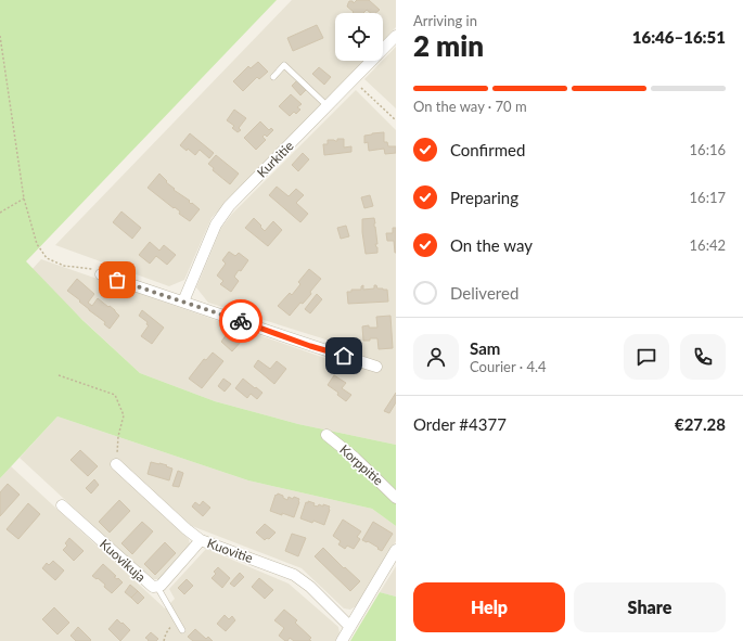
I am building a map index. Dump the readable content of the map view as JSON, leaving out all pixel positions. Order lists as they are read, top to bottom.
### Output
{
  "streets": {
    "street": [
      "Kurkitie",
      "Korppitie",
      "Kuovitie",
      "Kuovikuja"
    ]
  },
  "crossings": [
    ["Kuovitie", "Kuovikuja"]
  ],
  "page": {
    "heading": ["2 min", "Arriving in", "16:46–16:51"],
    "panel": [
      "Sam",
      "Courier · 4.4",
      "Order #4377",
      "€27.28"
    ],
    "bar": "On the way · 70 m",
    "list": [
      ["Confirmed", "16:16"],
      ["Preparing", "16:17"],
      ["On the way", "16:42"],
      "Delivered"
    ],
    "buttons": ["Help", "Share"]
  }
}
